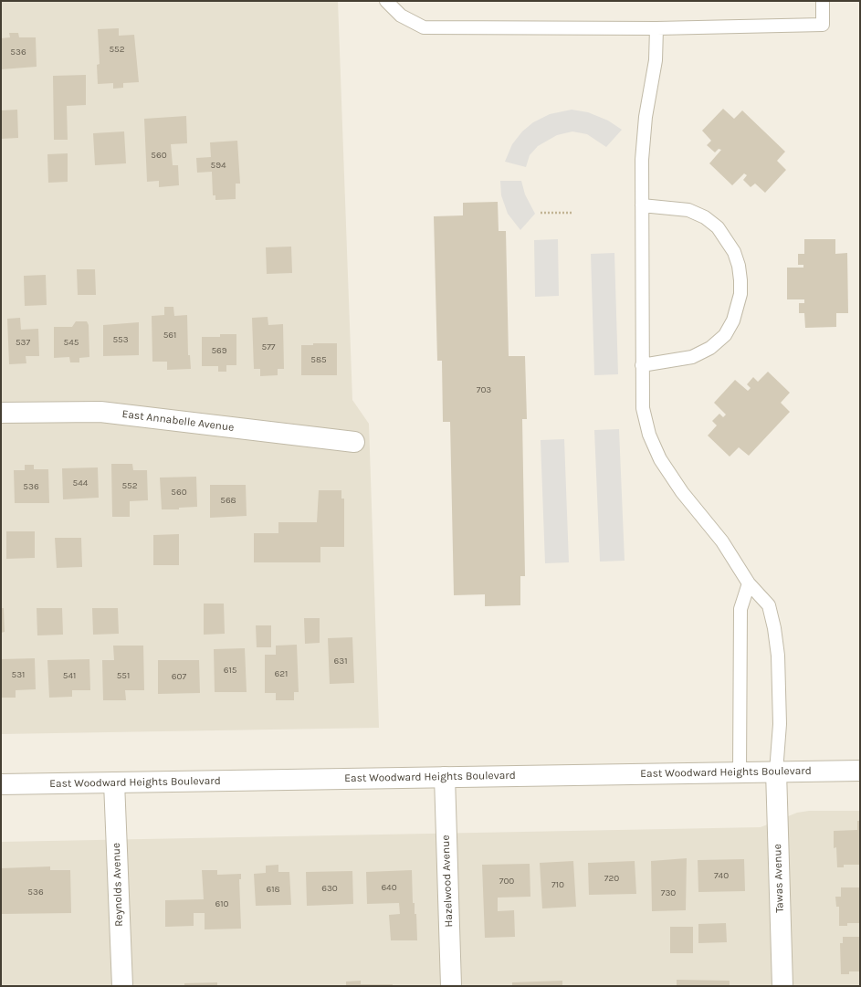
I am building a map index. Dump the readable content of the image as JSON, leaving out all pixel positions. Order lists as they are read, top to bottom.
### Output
{
  "streets": {
    "street": [
      "East Annabelle Avenue",
      "East Woodward Heights Boulevard",
      "Tawas Avenue",
      "Hazelwood Avenue",
      "Reynolds Avenue"
    ]
  },
  "crossings": [
    ["East Woodward Heights Boulevard", "Tawas Avenue"],
    ["East Woodward Heights Boulevard", "Hazelwood Avenue"],
    ["East Woodward Heights Boulevard", "Reynolds Avenue"]
  ],
  "house_numbers": [
    "552",
    "536",
    "560",
    "594",
    "561",
    "553",
    "537",
    "545",
    "577",
    "569",
    "585",
    "703",
    "544",
    "552",
    "536",
    "560",
    "568",
    "631",
    "615",
    "621",
    "531",
    "541",
    "551",
    "607",
    "740",
    "720",
    "700",
    "710",
    "640",
    "630",
    "618",
    "536",
    "730",
    "610"
  ]
}
